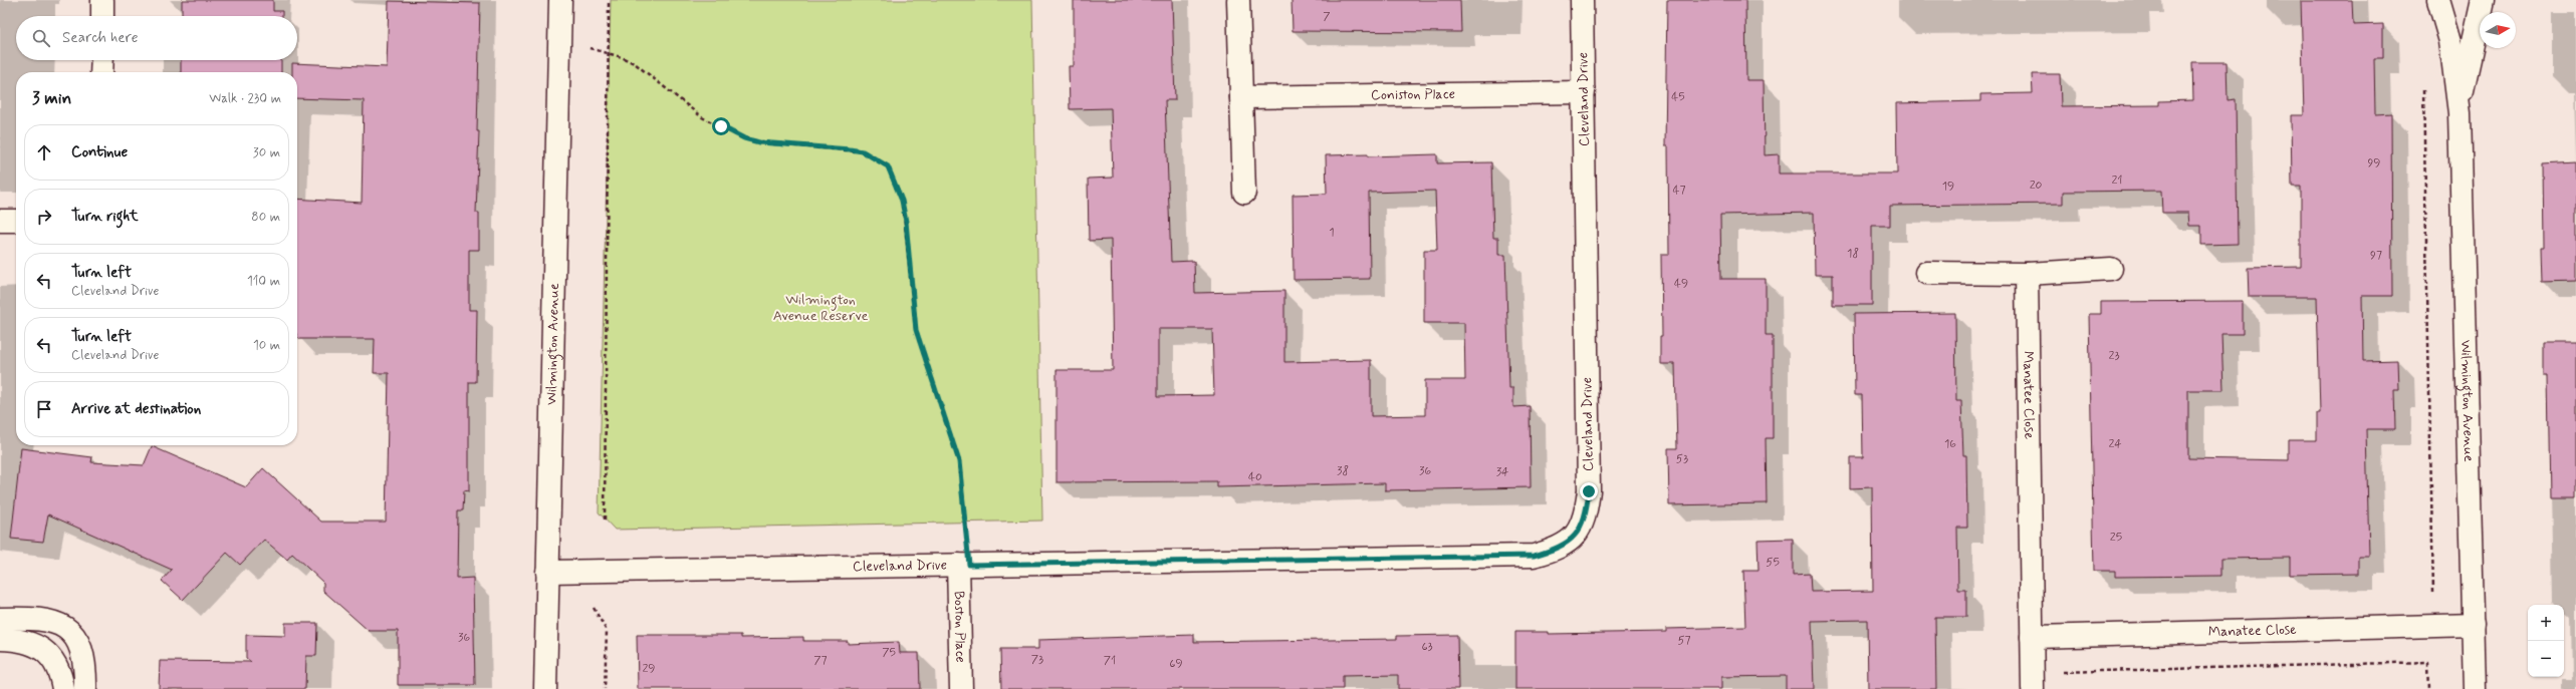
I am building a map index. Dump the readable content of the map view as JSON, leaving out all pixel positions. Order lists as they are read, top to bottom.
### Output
{
  "streets": {
    "street": [
      "Coniston Place",
      "Cleveland Drive",
      "Wilmington Avenue",
      "Manatee Close",
      "Boston Place"
    ]
  },
  "crossings": [
    ["Coniston Place", "Cleveland Drive"],
    ["Cleveland Drive", "Wilmington Avenue"],
    ["Cleveland Drive", "Boston Place"],
    ["Wilmington Avenue", "Manatee Close"]
  ],
  "parks": ["Wilmington Avenue Reserve"],
  "house_numbers": [
    "7",
    "45",
    "99",
    "21",
    "20",
    "19",
    "47",
    "1",
    "18",
    "97",
    "49",
    "23",
    "16",
    "24",
    "53",
    "38",
    "36",
    "34",
    "40",
    "25",
    "55",
    "36",
    "57",
    "63",
    "75",
    "73",
    "77",
    "71",
    "69",
    "29"
  ],
  "north": "right",
  "page": {
    "search": "Search here",
    "heading": ["3 min", "Walk · 230 m"],
    "list": [
      ["Continue", "30 m"],
      ["Turn right", "80 m"],
      ["Turn left", "Cleveland Drive", "110 m"],
      ["Turn left", "Cleveland Drive", "10 m"],
      "Arrive at destination"
    ],
    "map_buttons": ["+", "−"]
  }
}
